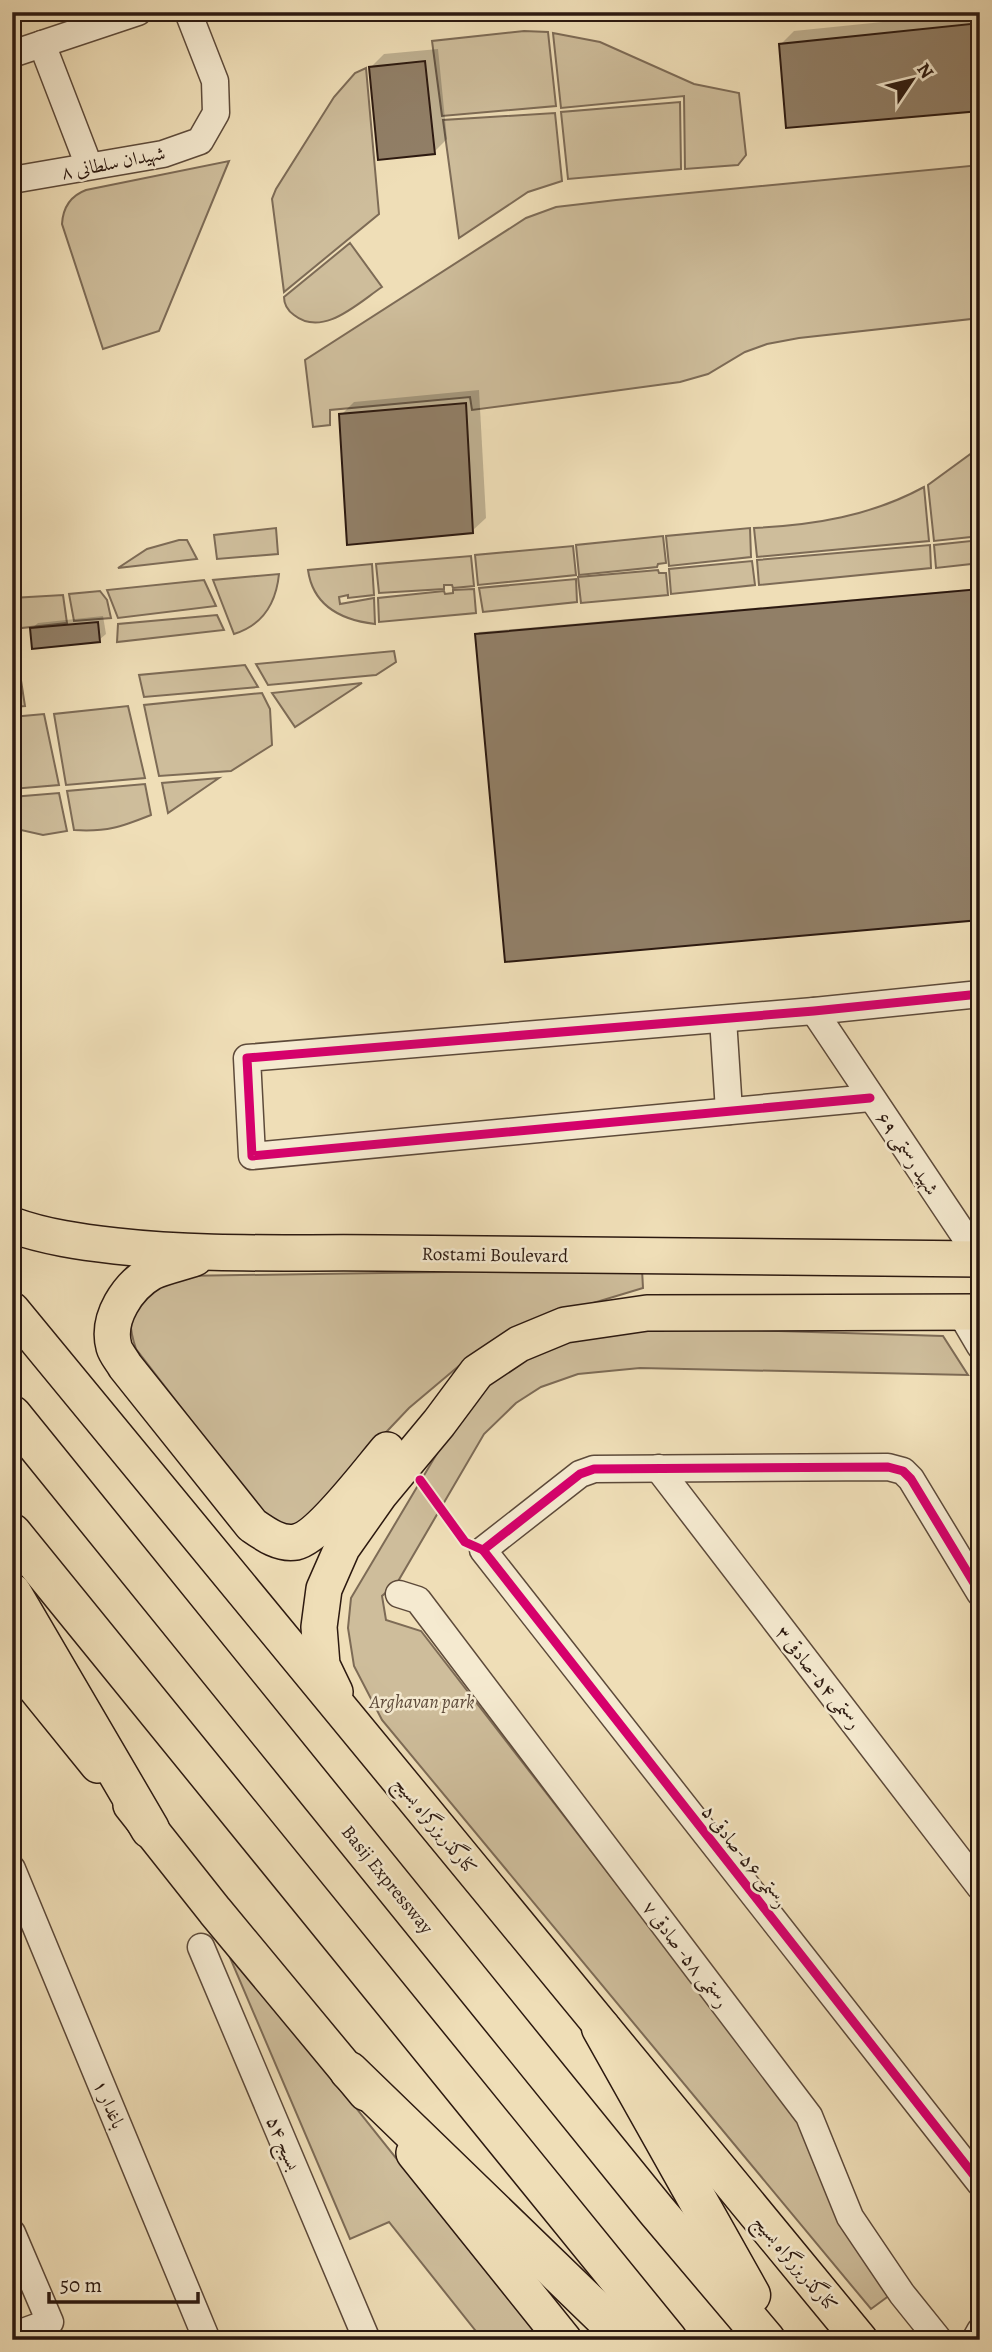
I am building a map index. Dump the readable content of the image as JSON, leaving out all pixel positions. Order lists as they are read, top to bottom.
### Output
{
  "streets": {
    "highway": ["Basij Expressway"],
    "main road": ["Rostami Boulevard", "کنارگذربزرگراه بسیج"],
    "street": [
      "شهیدان سلطانی ۸",
      "شهید رستمی ۶۹",
      "رستمی ۵۴-صادقی ۳",
      "رستمی ۵۶-صادقی ۵",
      "رستمی ۵۸- صادقی ۷",
      "باغدار ۱",
      "بسیج ۵۴"
    ]
  },
  "crossings": [
    ["شهید رستمی ۶۹", "Rostami Boulevard"],
    ["رستمی ۵۴-صادقی ۳", "رستمی ۵۶-صادقی ۵"]
  ],
  "parks": ["Arghavan park"],
  "scale_bar": "50 m",
  "north": "top right"
}
